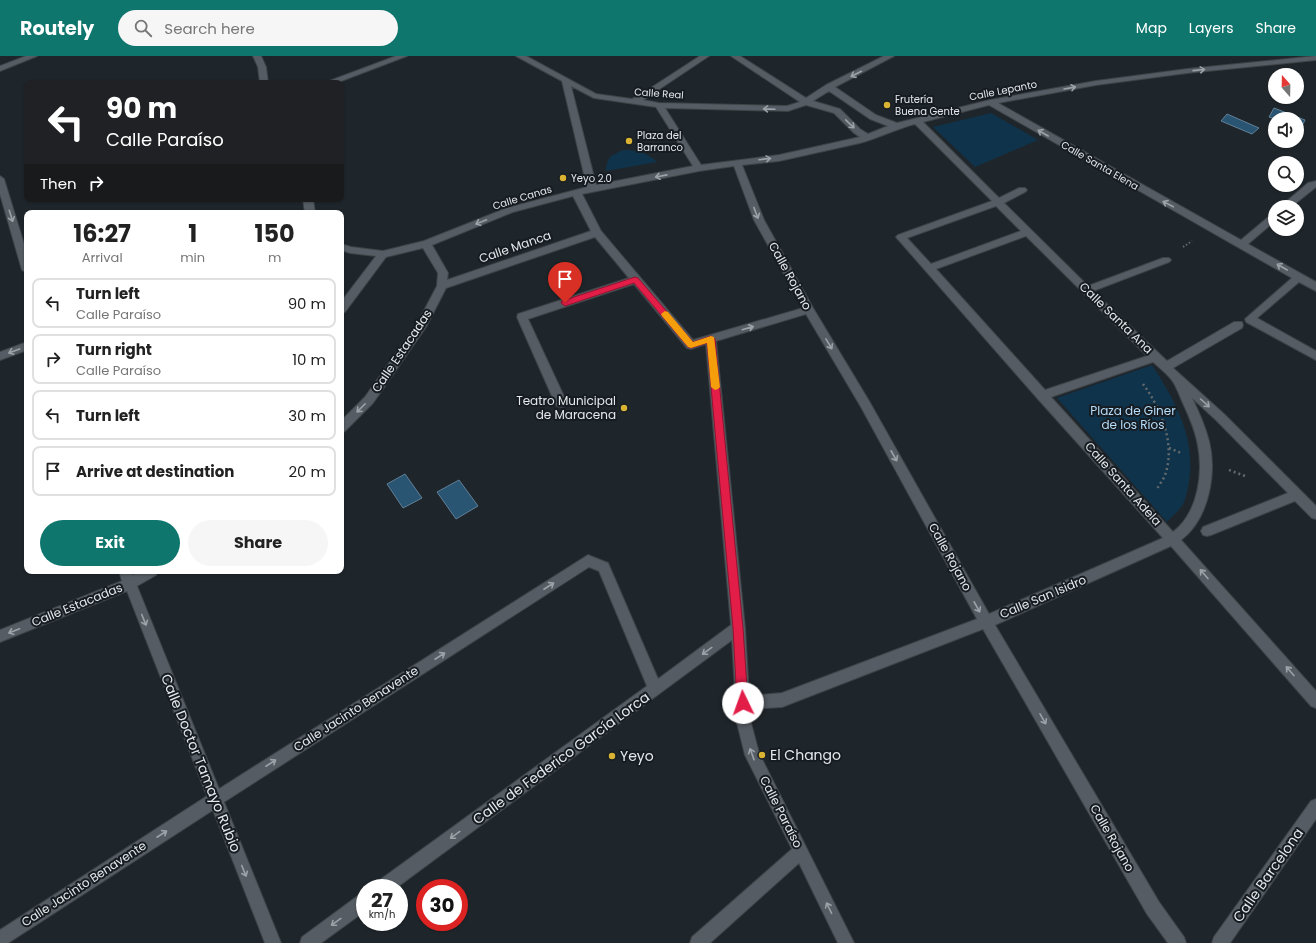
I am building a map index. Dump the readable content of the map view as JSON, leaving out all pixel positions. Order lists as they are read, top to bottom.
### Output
{
  "streets": {
    "street": [
      "Calle Lepanto",
      "Calle Real",
      "Calle Santa Elena",
      "Calle Canas",
      "Calle Manca",
      "Calle Rojano",
      "Calle Santa Ana",
      "Calle Estacadas",
      "Calle Santa Adela",
      "Calle San Isidro",
      "Calle Jacinto Benavente",
      "Calle de Federico García Lorca",
      "Calle Doctor Tamayo Rubio",
      "Calle Paraíso",
      "Calle Barcelona"
    ]
  },
  "crossings": [
    ["Calle Lepanto", "Calle Santa Elena"],
    ["Calle Lepanto", "Calle Canas"],
    ["Calle Lepanto", "Calle Rojano"],
    ["Calle Lepanto", "Calle Santa Ana"],
    ["Calle Manca", "Calle Estacadas"],
    ["Calle Rojano", "Calle San Isidro"],
    ["Calle Santa Ana", "Calle Santa Adela"],
    ["Calle Santa Ana", "Calle San Isidro"],
    ["Calle Estacadas", "Calle Doctor Tamayo Rubio"],
    ["Calle Santa Adela", "Calle San Isidro"],
    ["Calle San Isidro", "Calle Paraíso"],
    ["Calle Jacinto Benavente", "Calle de Federico García Lorca"],
    ["Calle Jacinto Benavente", "Calle Doctor Tamayo Rubio"],
    ["Calle de Federico García Lorca", "Calle Paraíso"]
  ],
  "one_way": [
    "Calle Lepanto",
    "Calle Real",
    "Calle Santa Elena",
    "Calle Canas",
    "Calle Rojano",
    "Calle Estacadas",
    "Calle Jacinto Benavente",
    "Calle de Federico García Lorca",
    "Calle Doctor Tamayo Rubio",
    "Calle Paraíso"
  ],
  "parks": ["Plaza de Giner de los Ríos"],
  "places": [
    "Frutería Buena Gente",
    "Plaza del Barranco",
    "Yeyo 2.0",
    "Teatro Municipal de Maracena",
    "El Chango",
    "Yeyo"
  ],
  "north": "top",
  "page": {
    "header": "Routely",
    "search": "Search here",
    "nav": ["Map", "Layers", "Share"],
    "turn": ["90 m", "Calle Paraíso"],
    "then": "Then",
    "eta": [
      "16:27",
      "Arrival",
      "1",
      "min",
      "150",
      "m"
    ],
    "list": [
      {
        "name": "Turn left",
        "note": "Calle Paraíso",
        "value": "90 m"
      },
      {
        "name": "Turn right",
        "note": "Calle Paraíso",
        "value": "10 m"
      },
      {
        "name": "Turn left",
        "value": "30 m"
      },
      {
        "name": "Arrive at destination",
        "value": "20 m"
      }
    ],
    "buttons": ["Exit", "Share"],
    "speed": "27 km/h",
    "limit": "30"
  }
}
